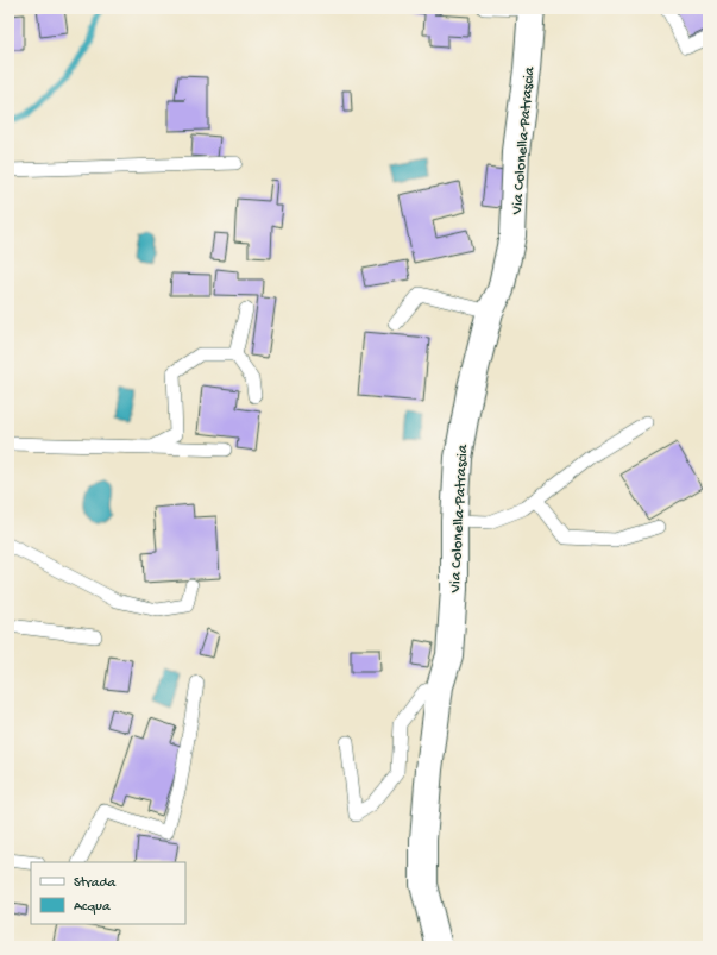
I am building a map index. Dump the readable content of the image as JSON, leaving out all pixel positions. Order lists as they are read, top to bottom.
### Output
{
  "streets": {
    "street": ["Via Colonella-Patrascia"]
  },
  "legend": ["Strada", "Acqua"]
}
